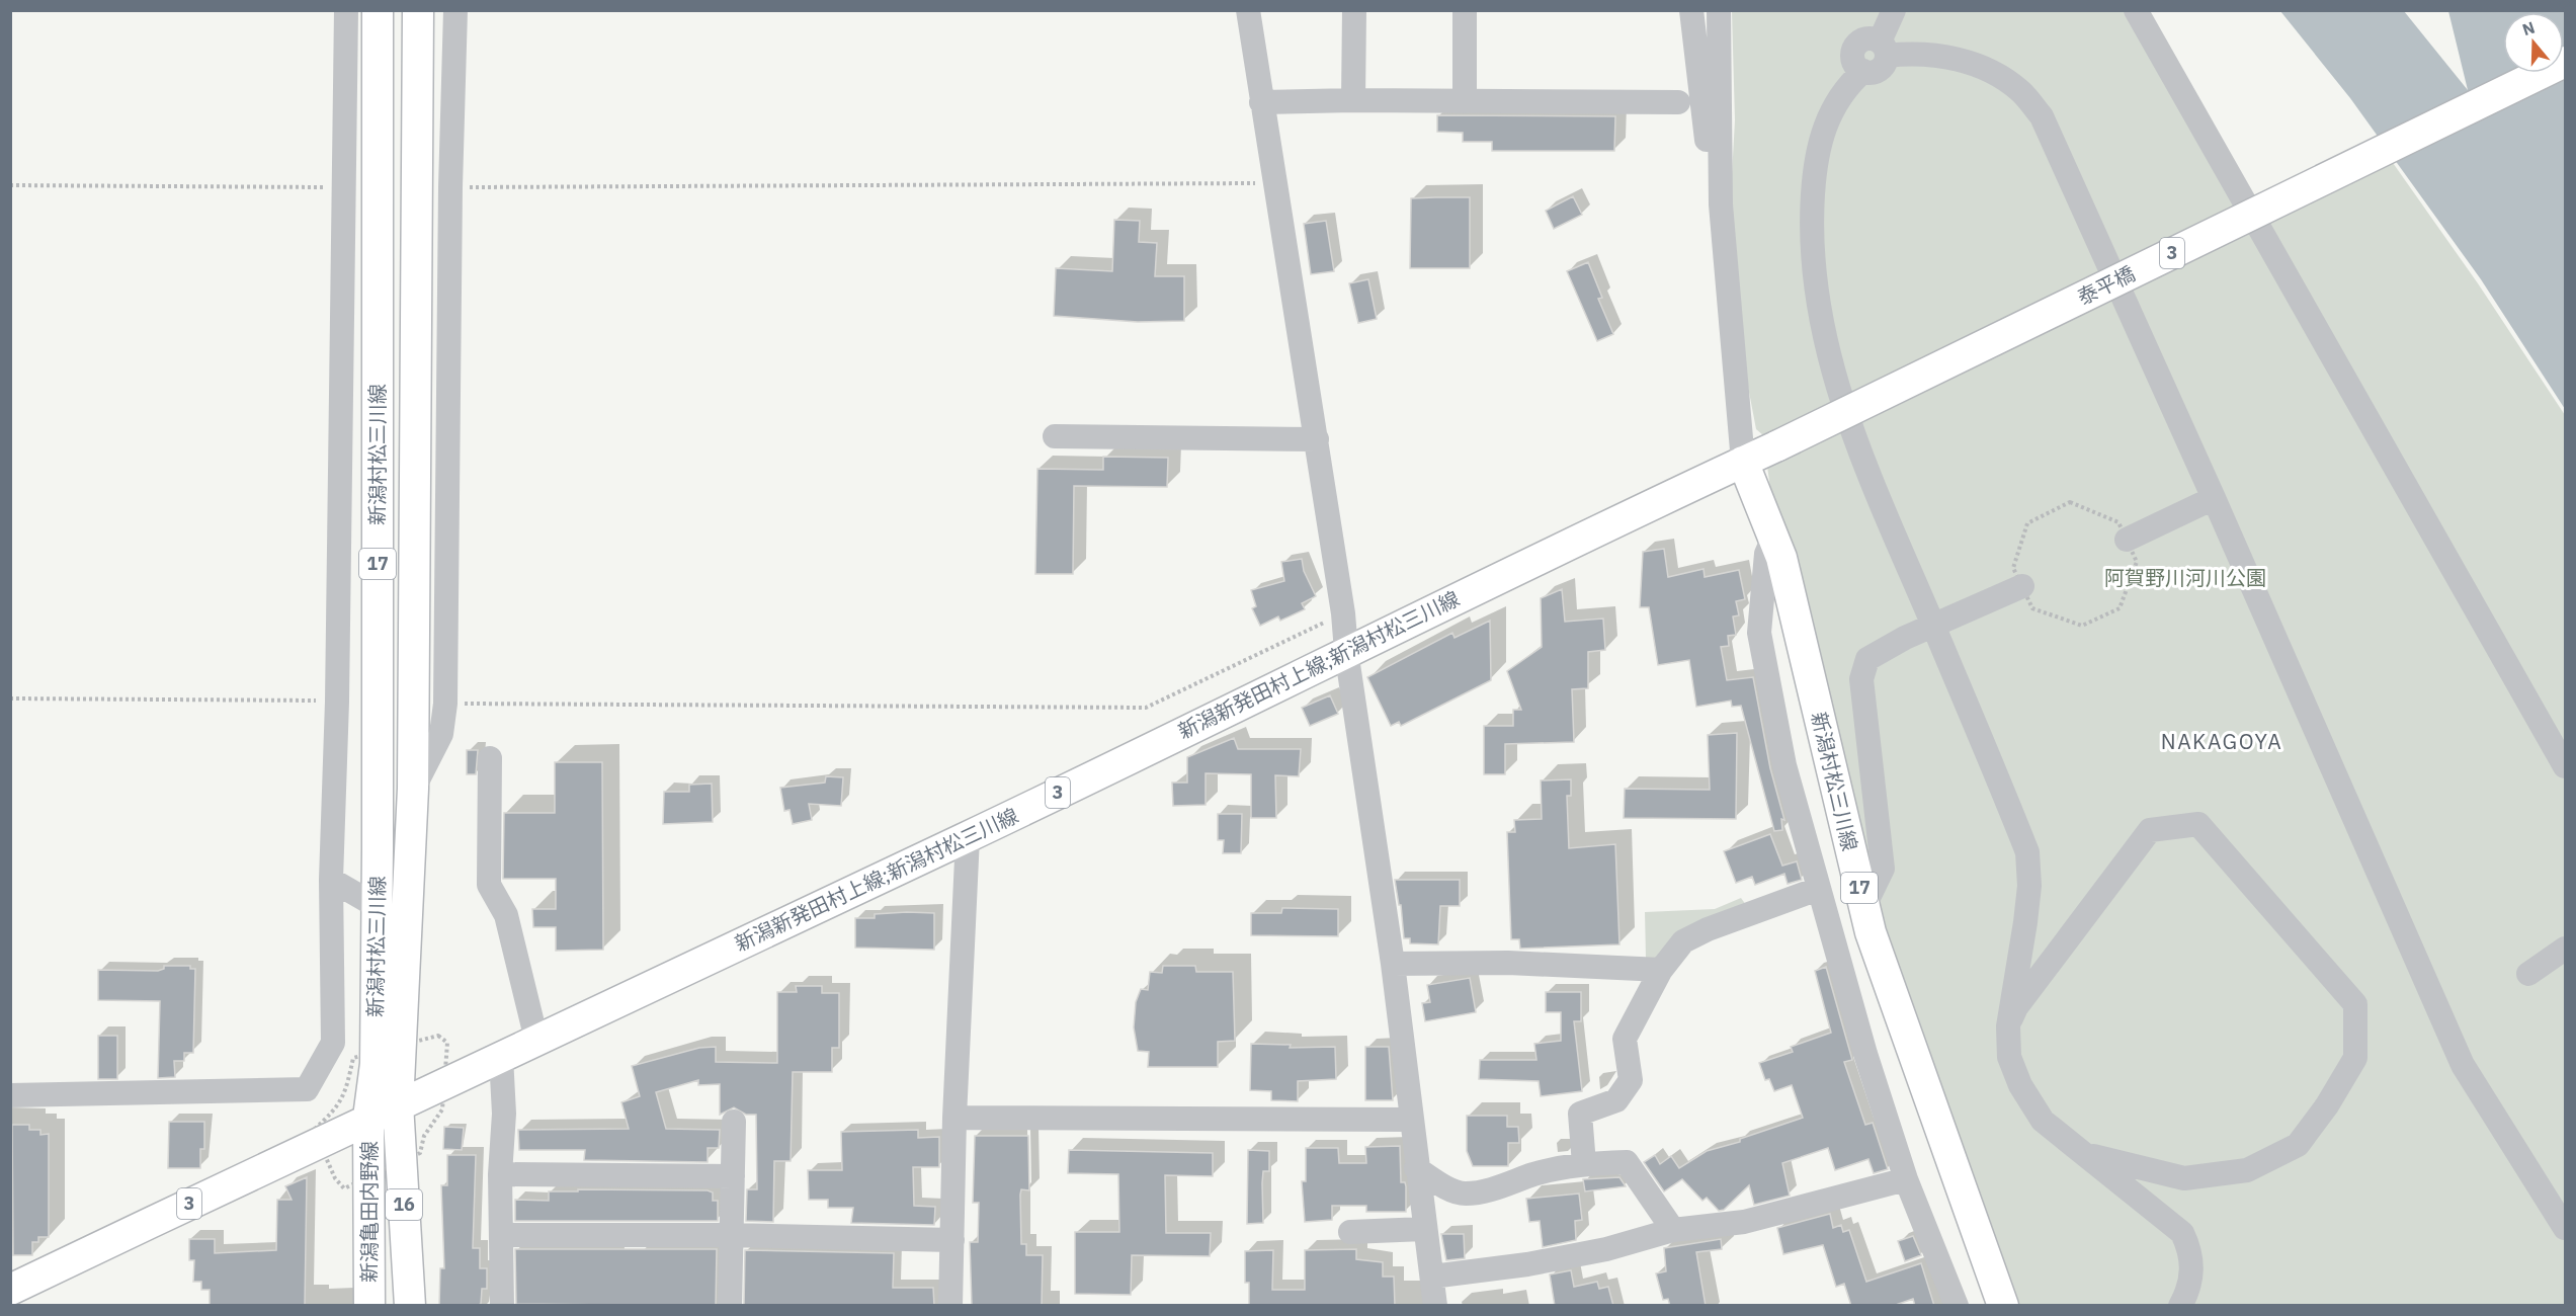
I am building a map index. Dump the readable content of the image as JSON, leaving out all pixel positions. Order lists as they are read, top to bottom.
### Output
{
  "streets": {
    "main road": [
      "3",
      "泰平橋",
      "新潟村松三川線",
      "17",
      "新潟新発田村上線;新潟村松三川線",
      "16",
      "新潟亀田内野線"
    ]
  },
  "crossings": [
    ["3", "新潟村松三川線"],
    ["3", "新潟新発田村上線;新潟村松三川線"],
    ["3", "新潟亀田内野線"],
    ["泰平橋", "新潟村松三川線"],
    ["泰平橋", "新潟新発田村上線;新潟村松三川線"],
    ["新潟村松三川線", "新潟新発田村上線;新潟村松三川線"],
    ["新潟村松三川線", "新潟亀田内野線"],
    ["新潟新発田村上線;新潟村松三川線", "新潟亀田内野線"]
  ],
  "districts": ["NAKAGOYA"],
  "parks": ["阿賀野川河川公園"],
  "north": "top"
}
